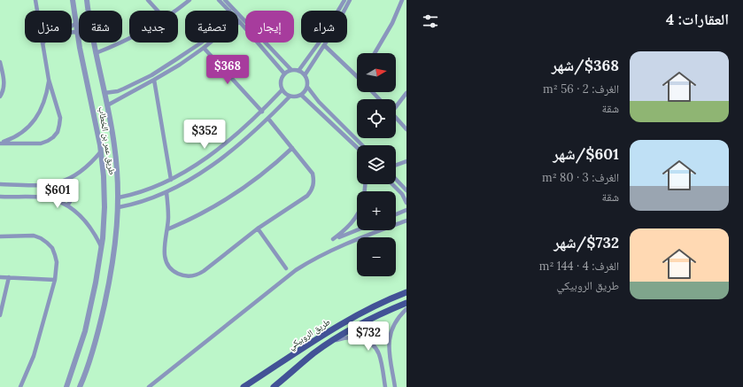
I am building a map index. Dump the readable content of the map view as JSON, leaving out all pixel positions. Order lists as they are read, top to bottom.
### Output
{
  "streets": {
    "main road": ["طريق الروبيكي"],
    "street": ["طريق عمر بن الخطاب"]
  },
  "north": "right",
  "page": {
    "heading": "العقارات: 4",
    "chip": [
      "شراء",
      "إيجار",
      "تصفية",
      "جديد",
      "شقة",
      "منزل"
    ],
    "list": [
      {
        "name": "$368/شهر",
        "note": "الغرف: 2 · 56 m² · شقة"
      },
      {
        "name": "$601/شهر",
        "note": "الغرف: 3 · 80 m² · شقة"
      },
      {
        "name": "$732/شهر",
        "note": "الغرف: 4 · 144 m² · طريق الروبيكي"
      }
    ],
    "map_buttons": ["+", "−"],
    "price": [
      "$368",
      "$352",
      "$601",
      "$732"
    ]
  }
}
